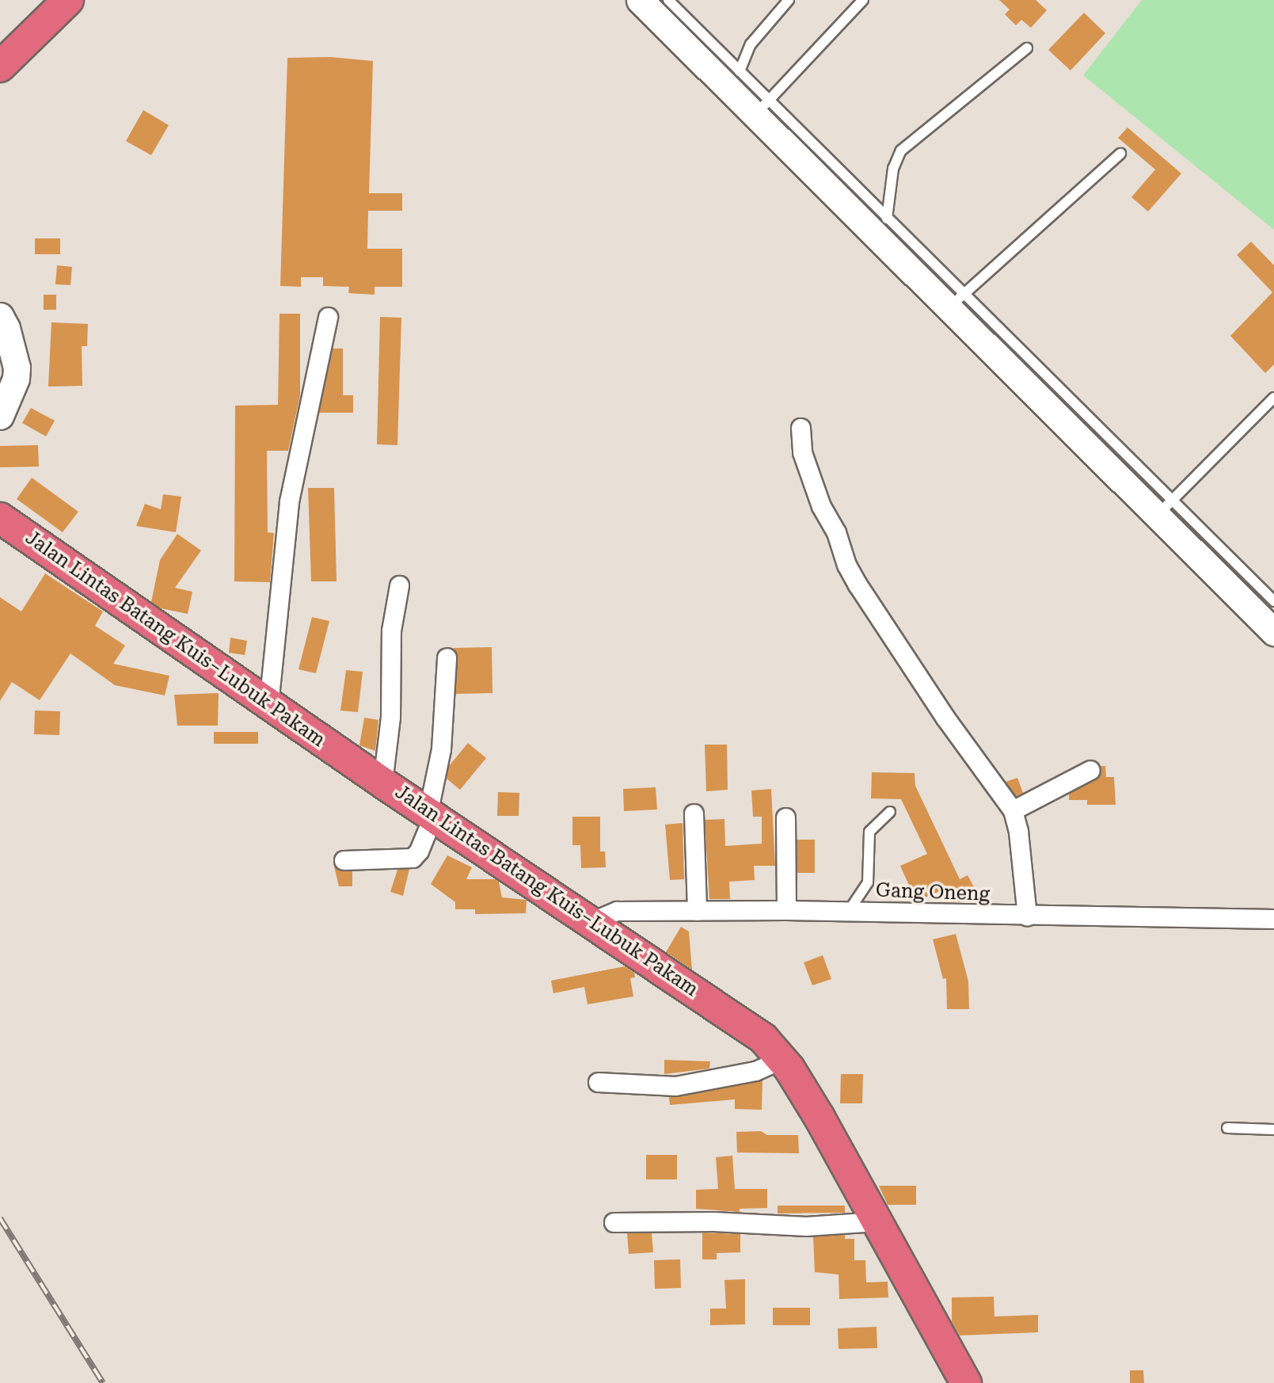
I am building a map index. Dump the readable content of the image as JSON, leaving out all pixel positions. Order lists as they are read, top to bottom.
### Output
{
  "streets": {
    "highway": ["Jalan Lintas Batang Kuis–Lubuk Pakam"],
    "street": ["Gang Oneng"]
  },
  "crossings": [
    ["Jalan Lintas Batang Kuis–Lubuk Pakam", "Gang Oneng"]
  ]
}
